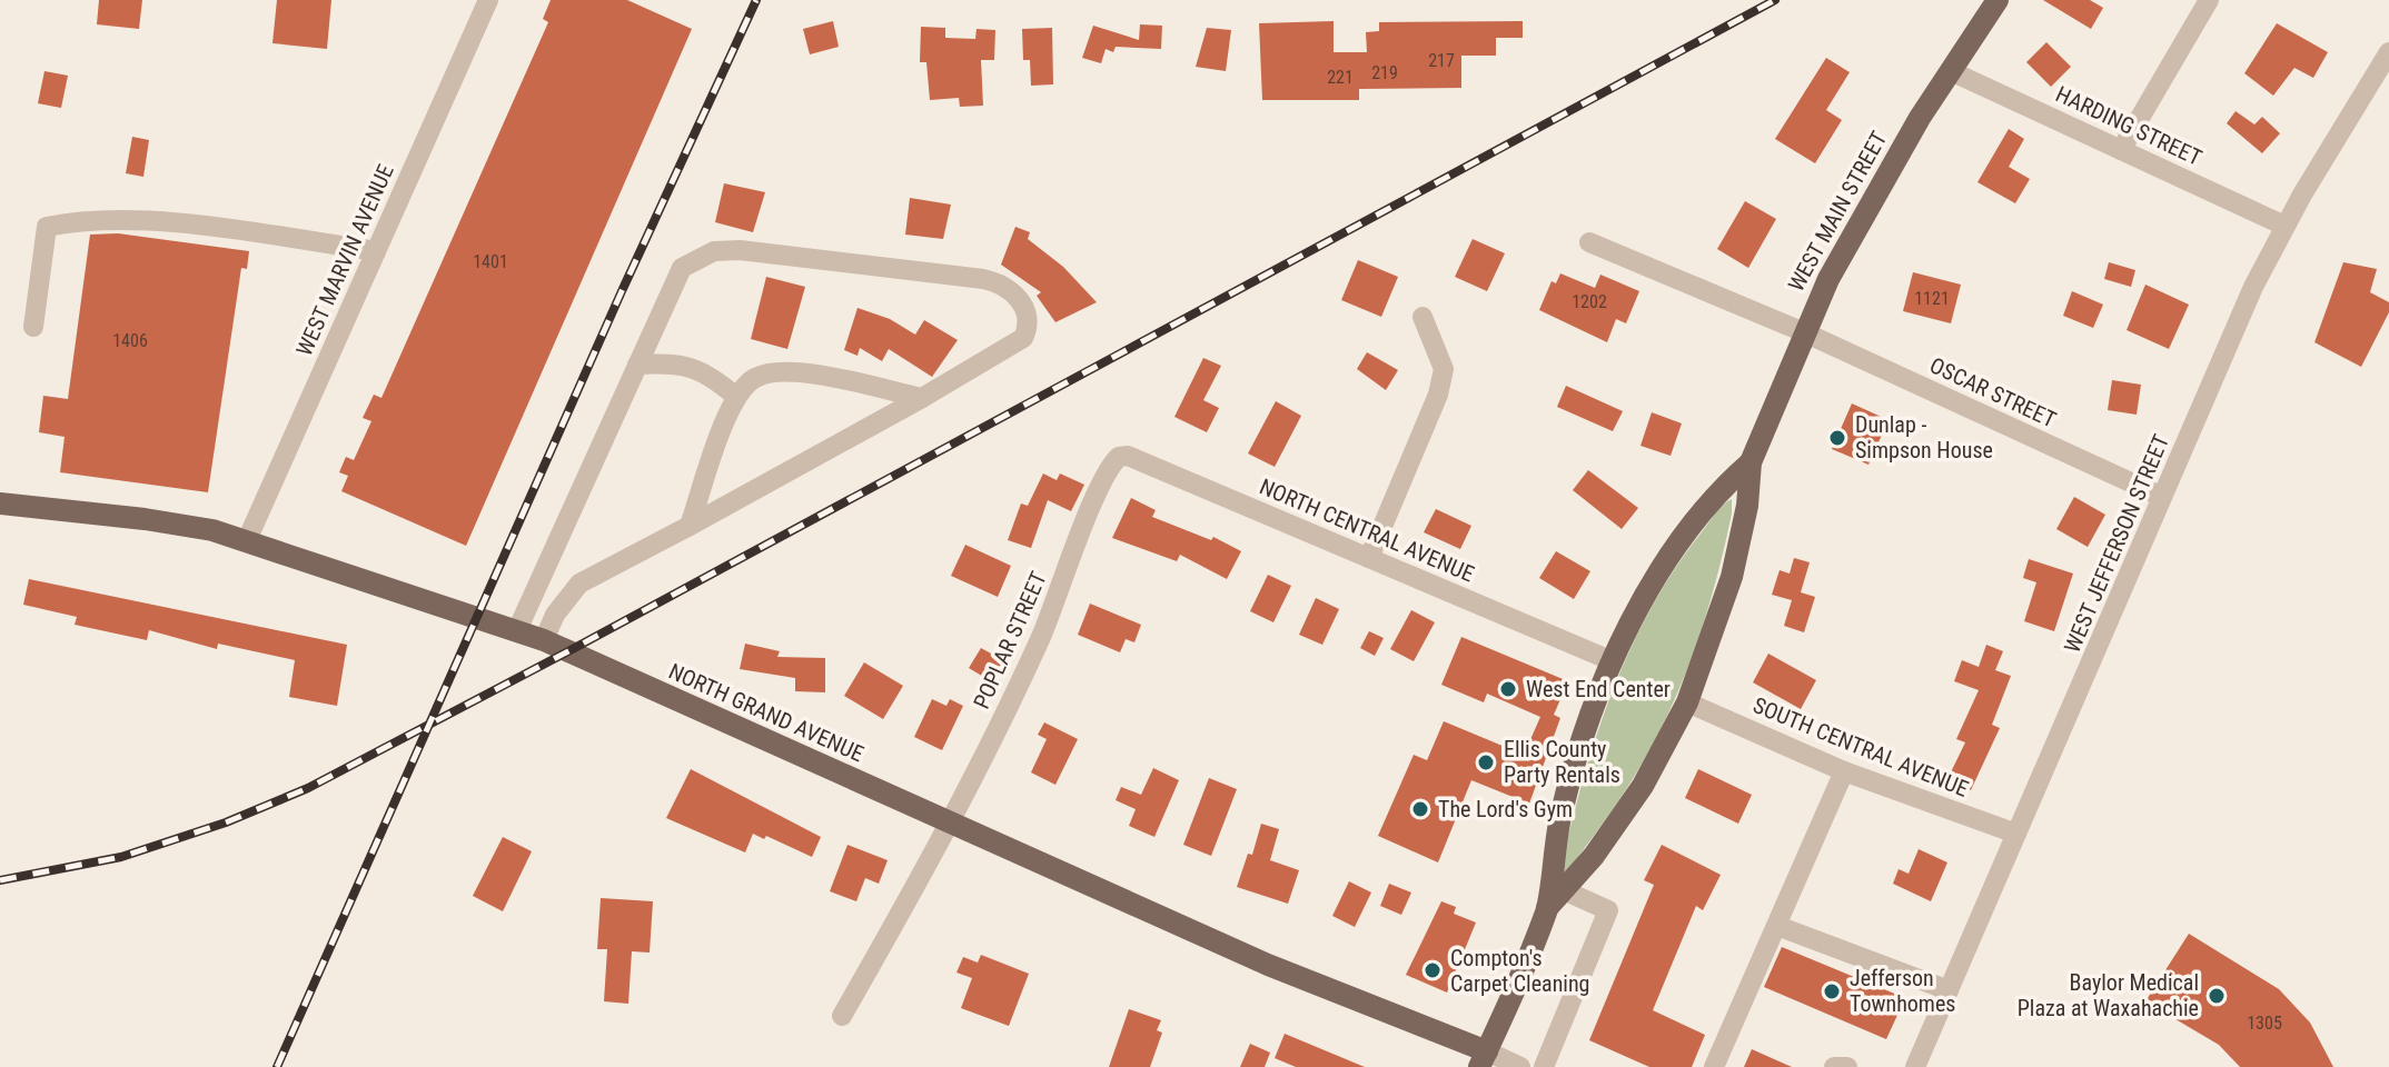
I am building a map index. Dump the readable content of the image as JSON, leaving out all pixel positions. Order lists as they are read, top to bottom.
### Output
{
  "streets": {
    "main road": ["WEST MAIN STREET", "NORTH GRAND AVENUE"],
    "street": [
      "HARDING STREET",
      "WEST MARVIN AVENUE",
      "OSCAR STREET",
      "NORTH CENTRAL AVENUE",
      "WEST JEFFERSON STREET",
      "POPLAR STREET",
      "SOUTH CENTRAL AVENUE"
    ]
  },
  "crossings": [
    ["HARDING STREET", "WEST MAIN STREET"],
    ["HARDING STREET", "WEST JEFFERSON STREET"],
    ["WEST MAIN STREET", "OSCAR STREET"],
    ["WEST MAIN STREET", "NORTH CENTRAL AVENUE"],
    ["WEST MAIN STREET", "NORTH GRAND AVENUE"],
    ["WEST MAIN STREET", "SOUTH CENTRAL AVENUE"],
    ["WEST MARVIN AVENUE", "NORTH GRAND AVENUE"],
    ["OSCAR STREET", "WEST JEFFERSON STREET"],
    ["NORTH CENTRAL AVENUE", "POPLAR STREET"],
    ["WEST JEFFERSON STREET", "SOUTH CENTRAL AVENUE"],
    ["POPLAR STREET", "NORTH GRAND AVENUE"]
  ],
  "places": [
    "Dunlap - Simpson House",
    "West End Center",
    "Ellis County Party Rentals",
    "The Lord's Gym",
    "Compton's Carpet Cleaning",
    "Jefferson Townhomes",
    "Baylor Medical Plaza at Waxahachie"
  ],
  "house_numbers": [
    "217",
    "219",
    "221",
    "1401",
    "1121",
    "1202",
    "1406",
    "1305"
  ]
}
